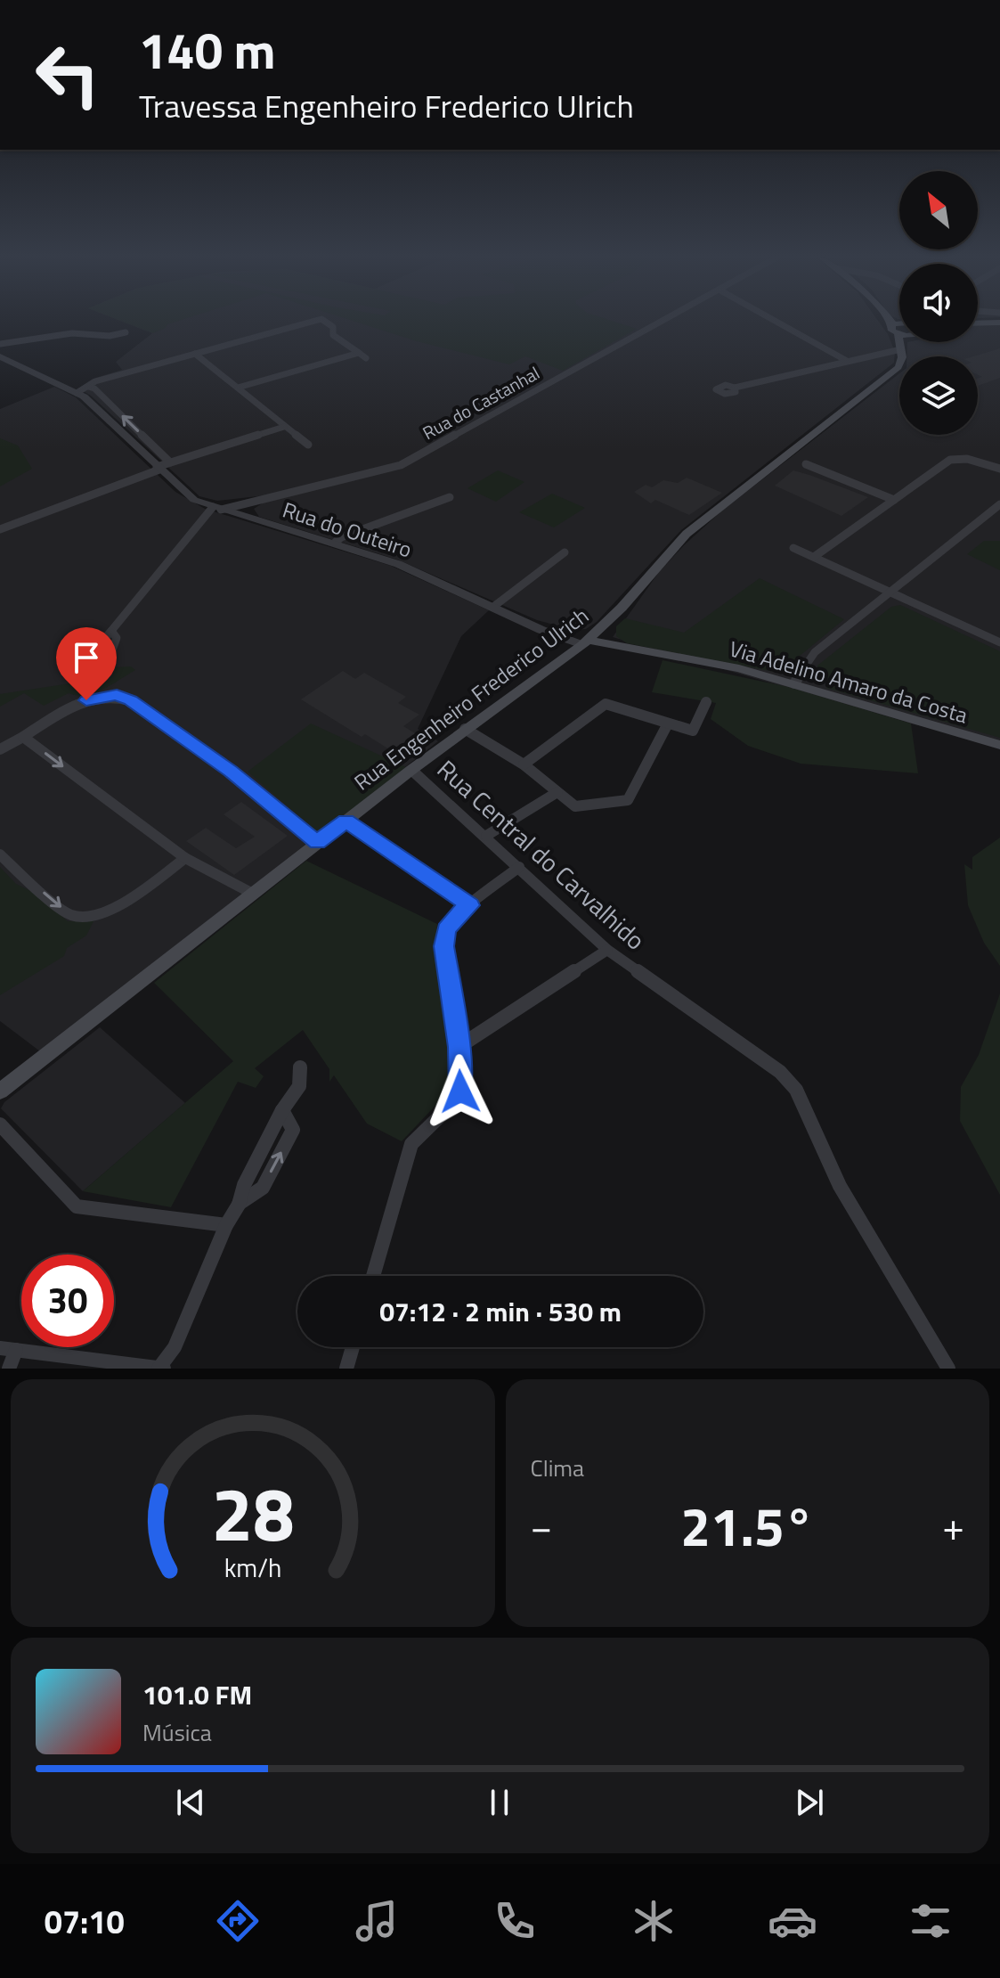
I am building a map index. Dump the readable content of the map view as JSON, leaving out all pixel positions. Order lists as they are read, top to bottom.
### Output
{
  "streets": {
    "main road": ["Via Adelino Amaro da Costa", "Rua Engenheiro Frederico Ulrich"],
    "street": ["Rua do Castanhal", "Rua do Outeiro", "Rua Central do Carvalhido"]
  },
  "crossings": [
    ["Rua do Castanhal", "Rua do Outeiro"],
    ["Rua do Outeiro", "Via Adelino Amaro da Costa"],
    ["Rua do Outeiro", "Rua Engenheiro Frederico Ulrich"],
    ["Via Adelino Amaro da Costa", "Rua Engenheiro Frederico Ulrich"],
    ["Rua Engenheiro Frederico Ulrich", "Rua Central do Carvalhido"]
  ],
  "north": "top left",
  "page": {
    "turn": ["140 m", "Travessa Engenheiro Frederico Ulrich"],
    "limit": "30",
    "trip": "07:12 · 2 min · 530 m",
    "tile": "Clima",
    "heat": ["−", "21.5°", "+"],
    "song": ["101.0 FM", "Música"],
    "tabs": "07:10",
    "gauge": ["28", "km/h"]
  }
}
